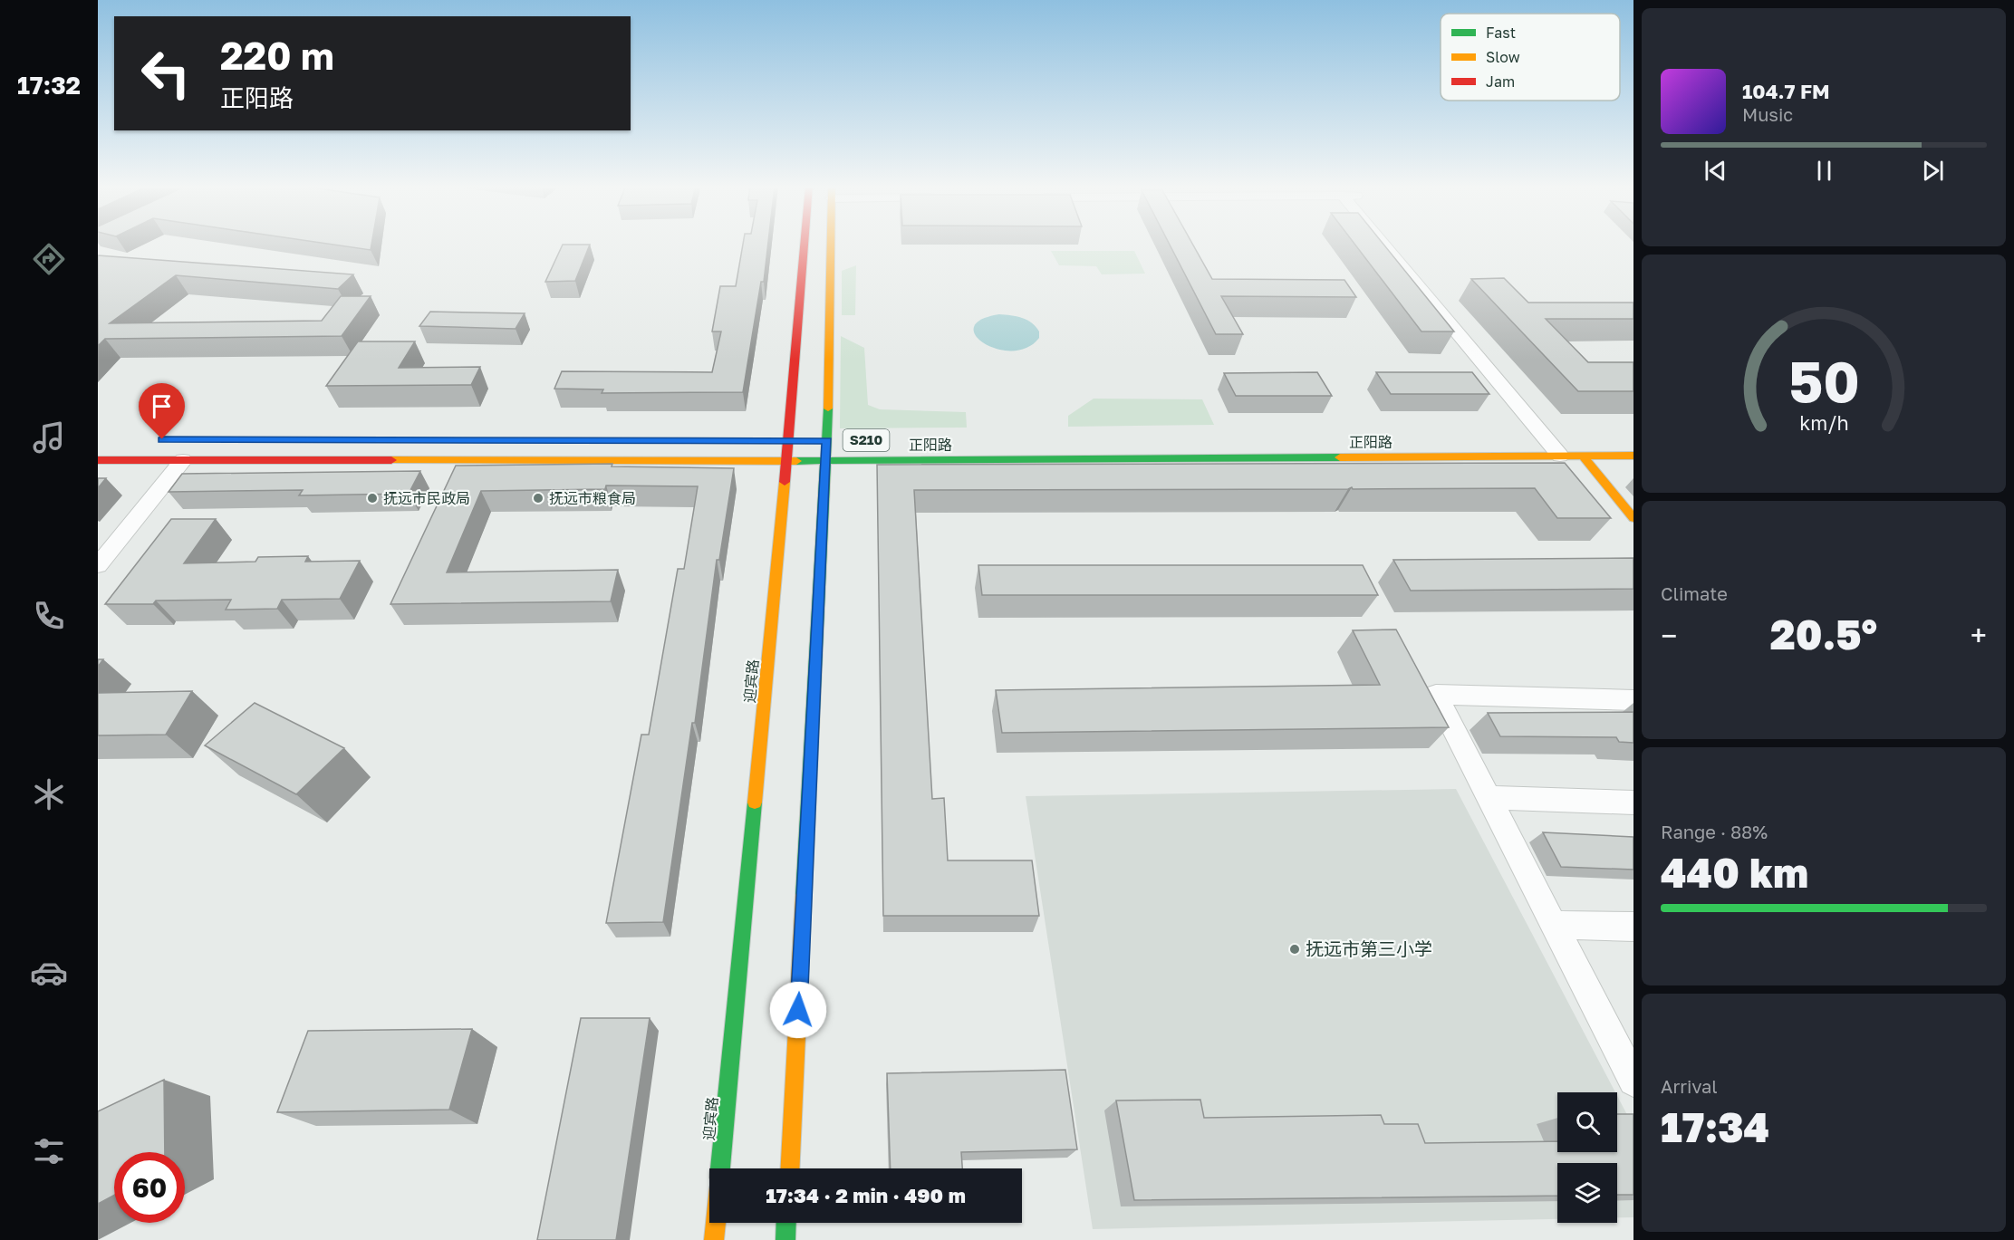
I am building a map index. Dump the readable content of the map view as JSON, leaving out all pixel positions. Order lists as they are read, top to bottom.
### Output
{
  "streets": {
    "main road": ["S210", "正阳路", "迎宾路"]
  },
  "crossings": [
    ["S210", "正阳路"],
    ["正阳路", "迎宾路"]
  ],
  "places": ["抚远市民政局", "抚远市粮食局", "抚远市第三小学"],
  "legend": ["Fast", "Slow", "Jam"],
  "page": {
    "tabs": "17:32",
    "turn": ["220 m", "正阳路"],
    "song": ["104.7 FM", "Music"],
    "tile": [
      "Climate",
      ["Range · 88%", "440 km"],
      ["Arrival", "17:34"]
    ],
    "heat": ["−", "20.5°", "+"],
    "limit": "60",
    "trip": "17:34 · 2 min · 490 m",
    "gauge": ["50", "km/h"]
  }
}
